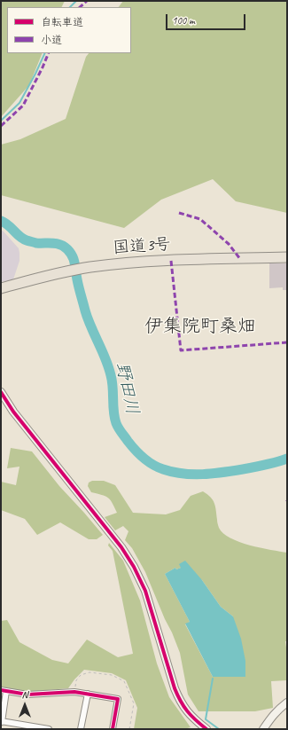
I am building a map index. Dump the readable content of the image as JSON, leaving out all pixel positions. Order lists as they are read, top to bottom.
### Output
{
  "streets": {
    "highway": ["国道3号"]
  },
  "districts": ["伊集院町桑畑"],
  "water": ["野田川"],
  "legend": ["自転車道", "小道"],
  "scale_bar": "100 m",
  "north": "top"
}
